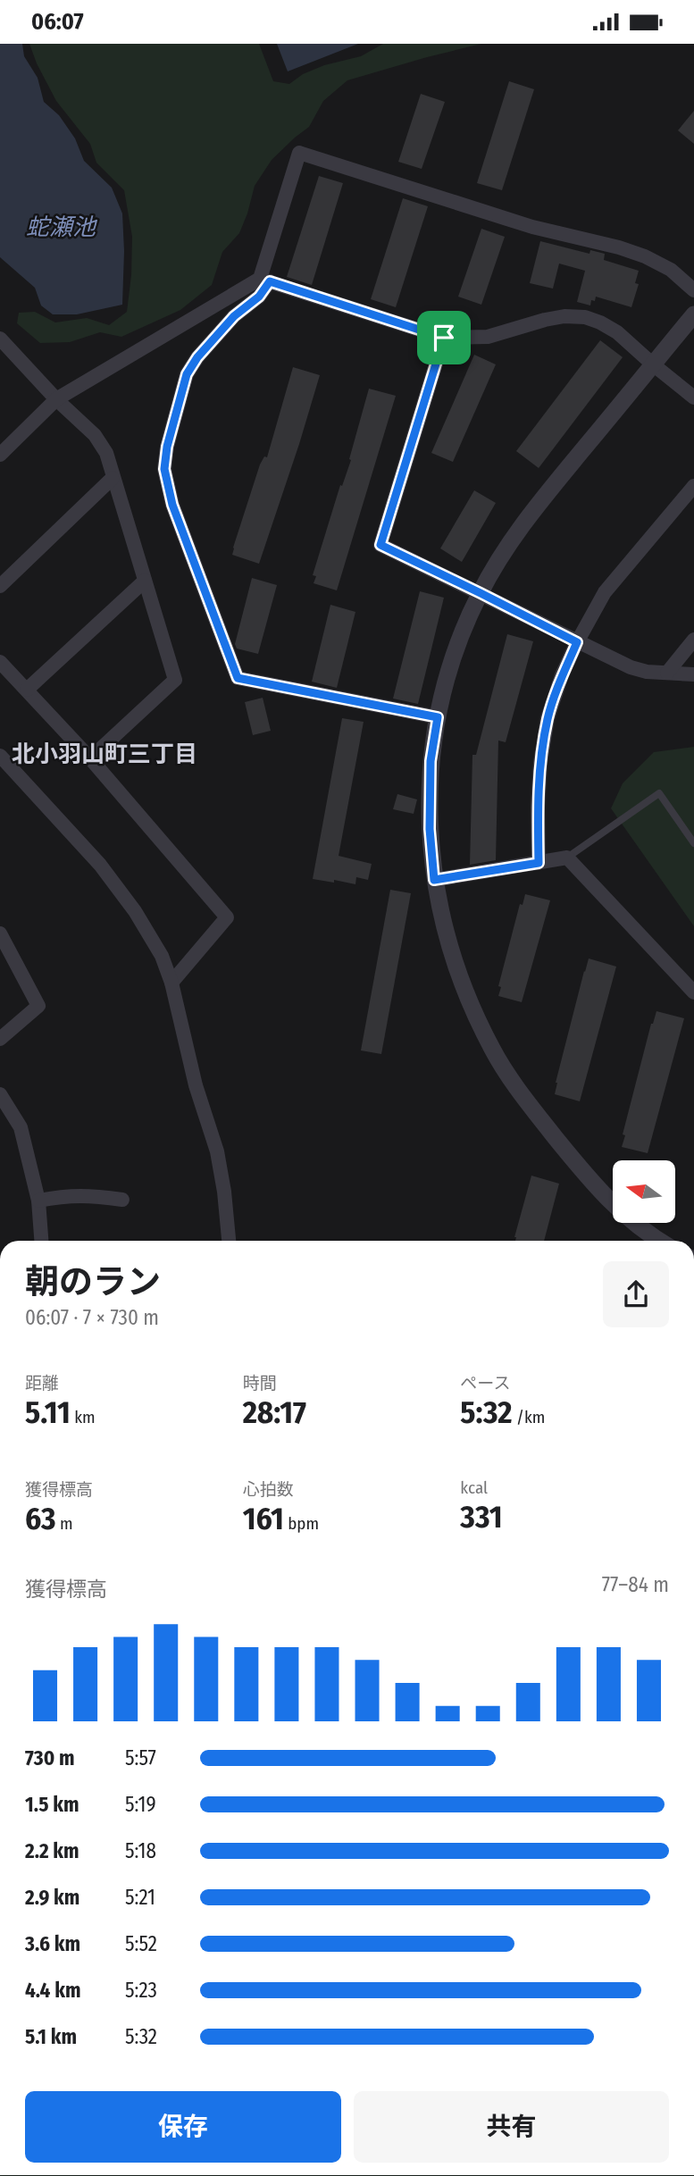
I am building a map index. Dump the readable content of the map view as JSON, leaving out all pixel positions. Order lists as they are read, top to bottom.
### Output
{
  "districts": ["北小羽山町三丁目"],
  "water": ["蛇瀬池"],
  "north": "left",
  "page": {
    "status": "06:07",
    "heading": ["朝のラン", "06:07 · 7 × 730 m"],
    "stats": [
      ["距離", "5.11 km"],
      ["時間", "28:17"],
      ["ペース", "5:32 /km"],
      ["獲得標高", "63 m"],
      ["心拍数", "161 bpm"],
      ["kcal", "331"]
    ],
    "chart": ["獲得標高", "77–84 m"],
    "list": [
      {
        "name": "730 m",
        "note": "5:57"
      },
      {
        "name": "1.5 km",
        "note": "5:19"
      },
      {
        "name": "2.2 km",
        "note": "5:18"
      },
      {
        "name": "2.9 km",
        "note": "5:21"
      },
      {
        "name": "3.6 km",
        "note": "5:52"
      },
      {
        "name": "4.4 km",
        "note": "5:23"
      },
      {
        "name": "5.1 km",
        "note": "5:32"
      }
    ],
    "buttons": ["保存", "共有"]
  }
}
